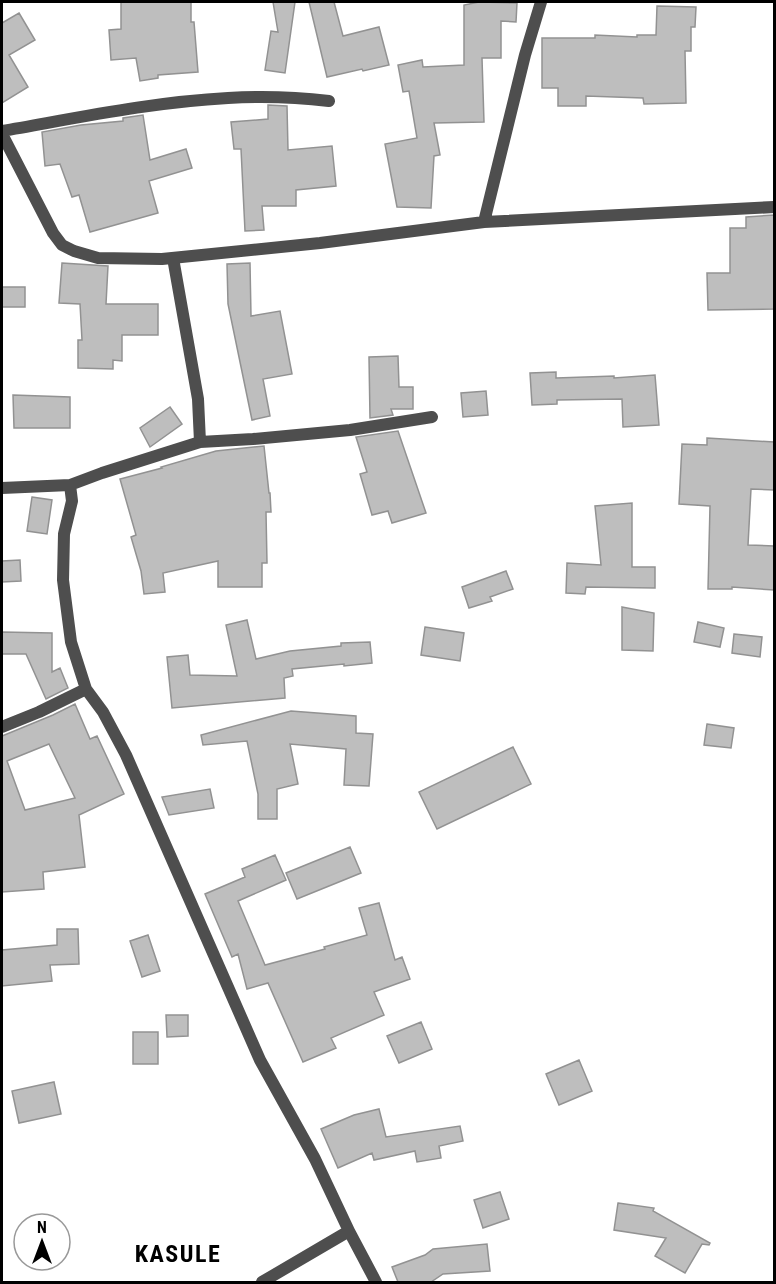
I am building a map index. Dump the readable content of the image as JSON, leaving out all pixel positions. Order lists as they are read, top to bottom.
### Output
{
  "districts": ["KASULE"],
  "north": "top"
}
